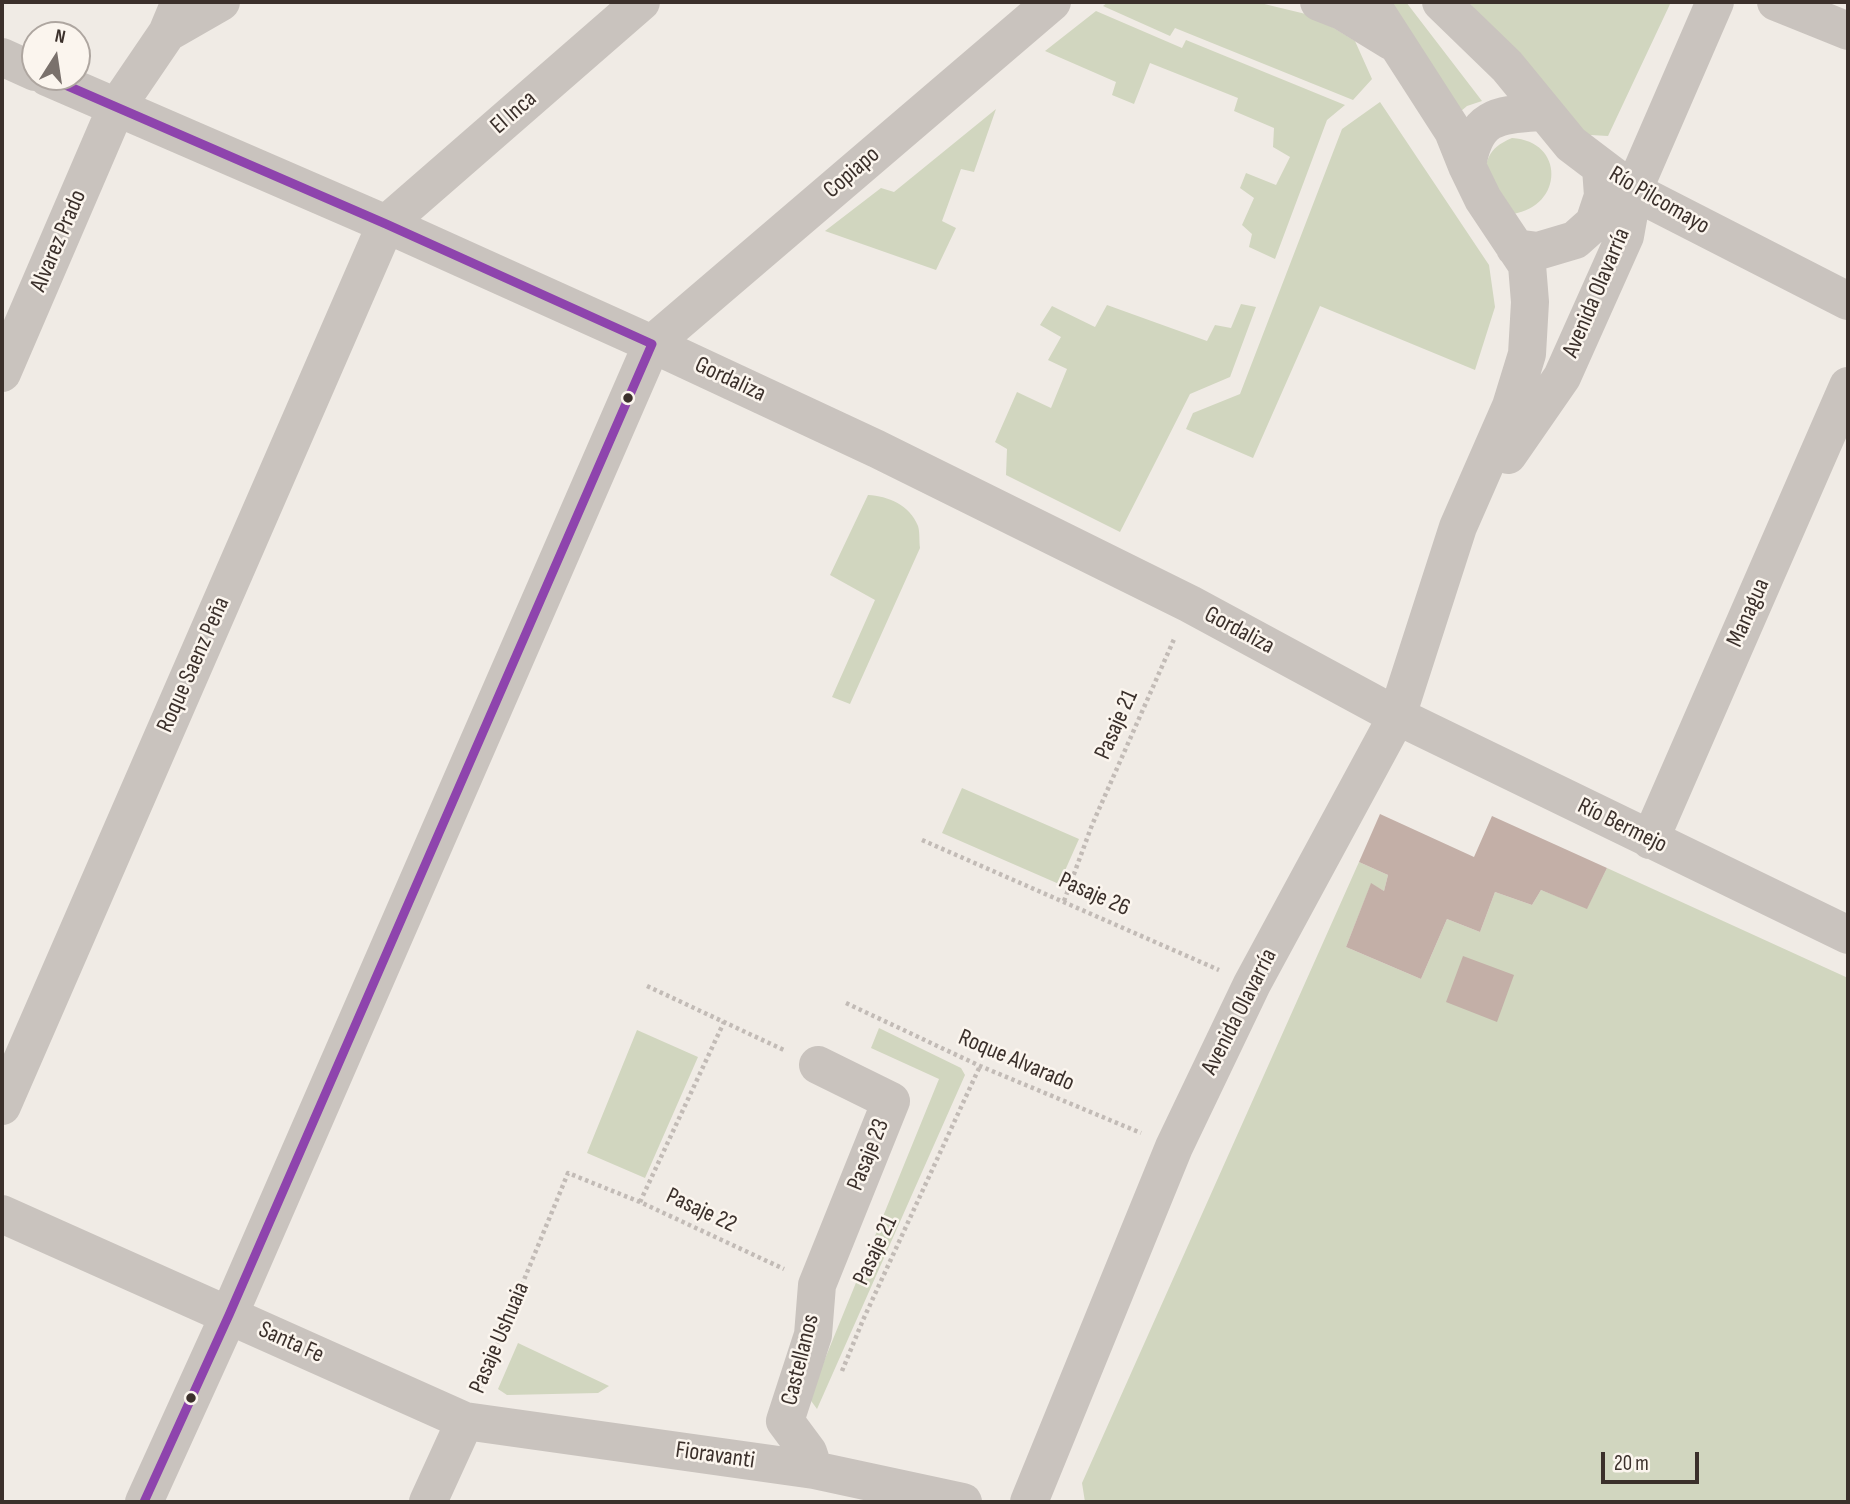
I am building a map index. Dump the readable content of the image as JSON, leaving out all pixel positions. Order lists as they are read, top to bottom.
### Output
{
  "streets": {
    "street": [
      "El Inca",
      "Copiapo",
      "Río Pilcomayo",
      "Alvarez Prado",
      "Avenida Olavarría",
      "Gordaliza",
      "Managua",
      "Roque Saenz Peña",
      "Río Bermejo",
      "Pasaje 23",
      "Pasaje Ushuaia",
      "Santa Fe",
      "Castellanos",
      "Fioravanti"
    ],
    "path": [
      "Pasaje 21",
      "Pasaje 26",
      "Roque Alvarado",
      "Pasaje 22"
    ]
  },
  "crossings": [
    ["El Inca", "Gordaliza"],
    ["El Inca", "Roque Saenz Peña"],
    ["Copiapo", "Gordaliza"],
    ["Río Pilcomayo", "Avenida Olavarría"],
    ["Alvarez Prado", "Gordaliza"],
    ["Avenida Olavarría", "Gordaliza"],
    ["Avenida Olavarría", "Río Bermejo"],
    ["Avenida Olavarría", "Pasaje 26"],
    ["Avenida Olavarría", "Roque Alvarado"],
    ["Gordaliza", "Roque Saenz Peña"],
    ["Gordaliza", "Pasaje 21"],
    ["Gordaliza", "Río Bermejo"],
    ["Managua", "Río Bermejo"],
    ["Pasaje 21", "Pasaje 26"],
    ["Pasaje 21", "Roque Alvarado"],
    ["Pasaje 23", "Pasaje 22"],
    ["Pasaje 23", "Castellanos"],
    ["Pasaje 22", "Pasaje Ushuaia"],
    ["Pasaje 22", "Castellanos"],
    ["Pasaje Ushuaia", "Santa Fe"],
    ["Pasaje Ushuaia", "Fioravanti"],
    ["Santa Fe", "Fioravanti"],
    ["Castellanos", "Fioravanti"]
  ],
  "scale_bar": "20 m",
  "north": "top"
}
